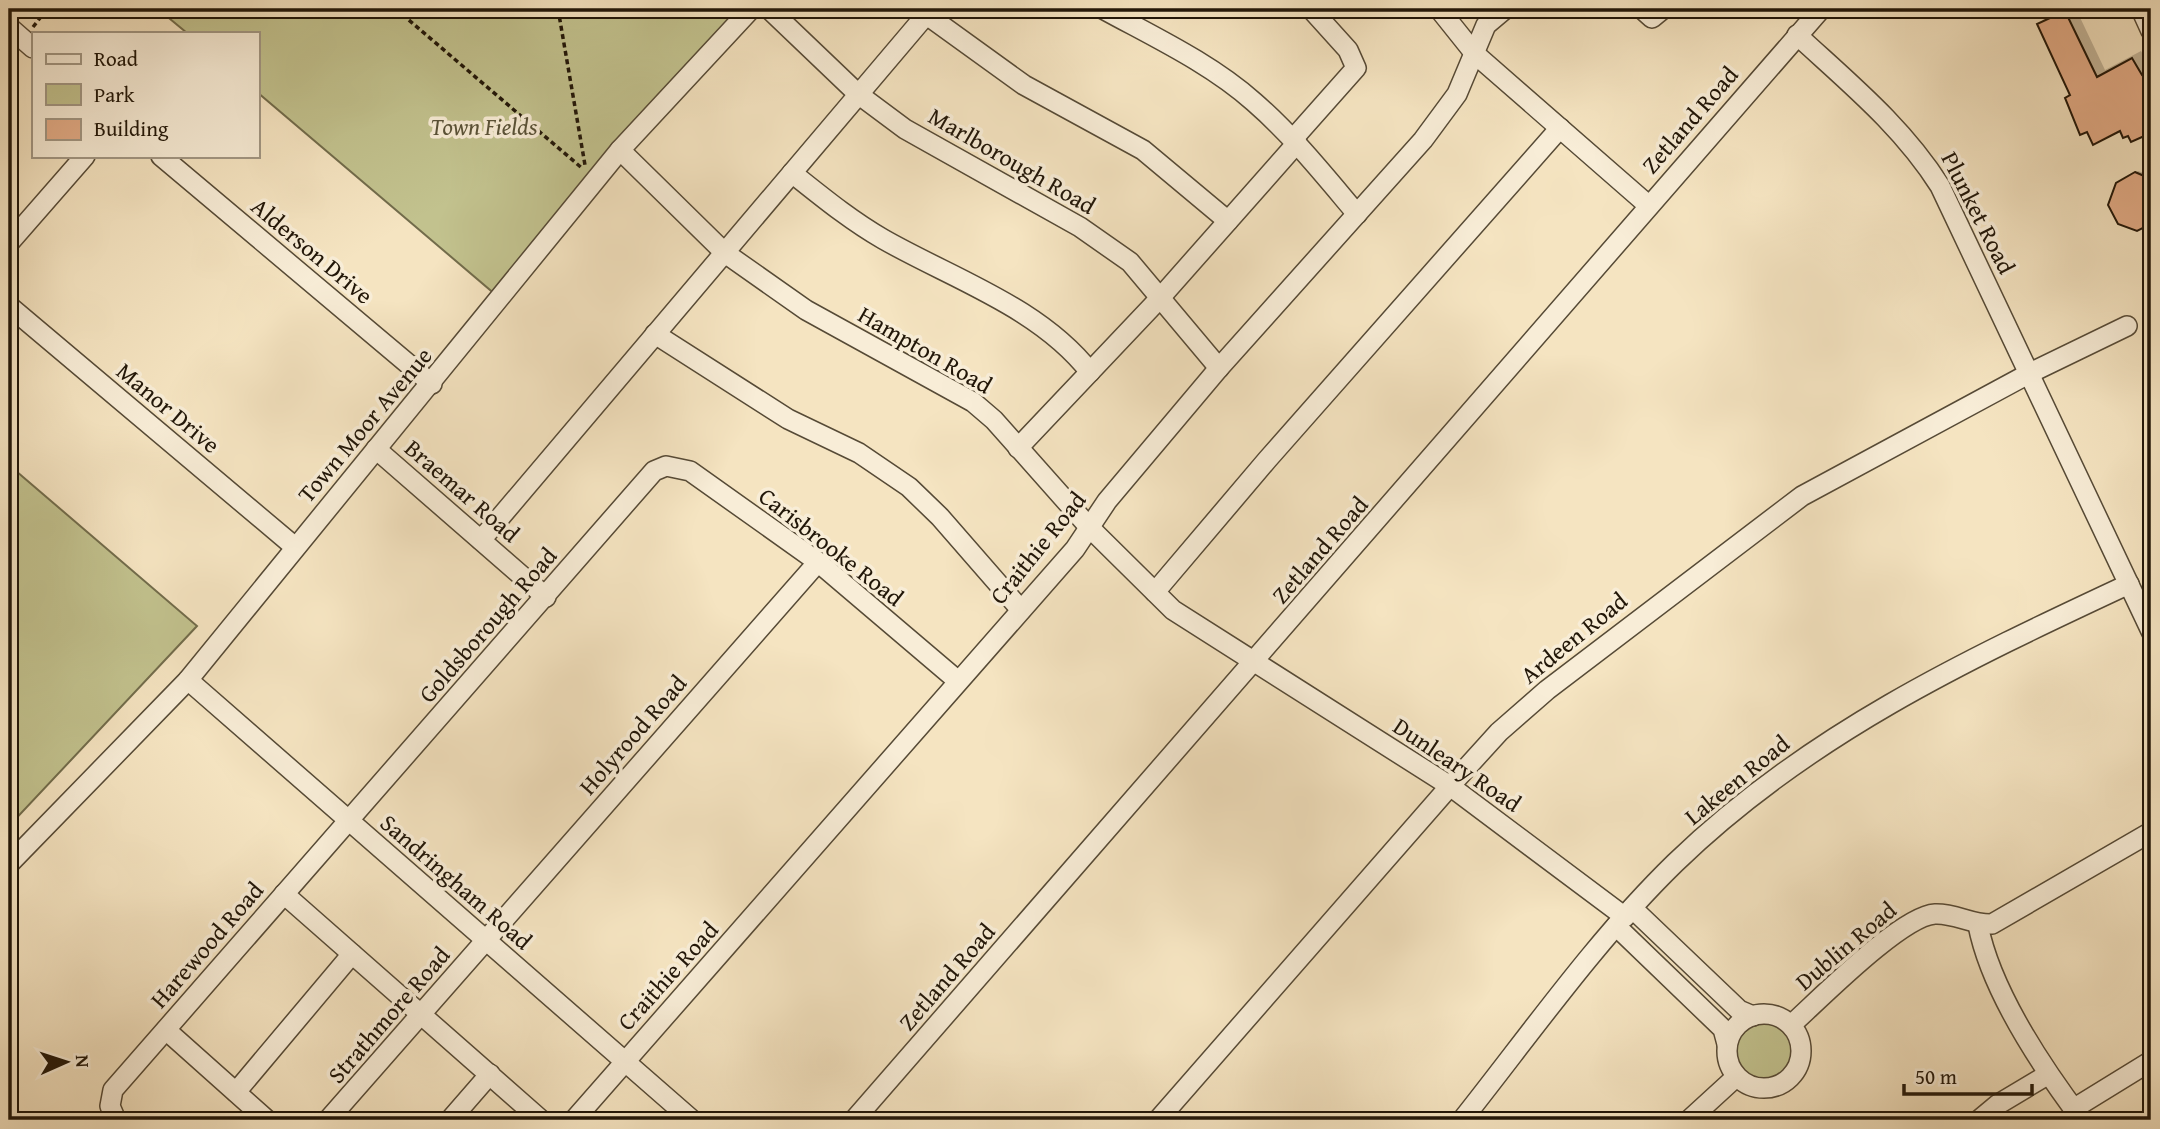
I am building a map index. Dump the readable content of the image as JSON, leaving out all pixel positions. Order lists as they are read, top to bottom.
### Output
{
  "streets": {
    "street": [
      "Zetland Road",
      "Marlborough Road",
      "Plunket Road",
      "Alderson Drive",
      "Hampton Road",
      "Manor Drive",
      "Town Moor Avenue",
      "Braemar Road",
      "Carisbrooke Road",
      "Craithie Road",
      "Goldsborough Road",
      "Ardeen Road",
      "Holyrood Road",
      "Dunleary Road",
      "Lakeen Road",
      "Sandringham Road",
      "Harewood Road",
      "Dublin Road",
      "Strathmore Road"
    ]
  },
  "crossings": [
    ["Zetland Road", "Plunket Road"],
    ["Zetland Road", "Hampton Road"],
    ["Zetland Road", "Dunleary Road"],
    ["Marlborough Road", "Craithie Road"],
    ["Plunket Road", "Ardeen Road"],
    ["Plunket Road", "Lakeen Road"],
    ["Alderson Drive", "Town Moor Avenue"],
    ["Hampton Road", "Town Moor Avenue"],
    ["Hampton Road", "Craithie Road"],
    ["Hampton Road", "Dunleary Road"],
    ["Manor Drive", "Town Moor Avenue"],
    ["Town Moor Avenue", "Braemar Road"],
    ["Town Moor Avenue", "Sandringham Road"],
    ["Braemar Road", "Goldsborough Road"],
    ["Carisbrooke Road", "Craithie Road"],
    ["Carisbrooke Road", "Goldsborough Road"],
    ["Carisbrooke Road", "Holyrood Road"],
    ["Craithie Road", "Sandringham Road"],
    ["Goldsborough Road", "Sandringham Road"],
    ["Goldsborough Road", "Harewood Road"],
    ["Ardeen Road", "Dunleary Road"],
    ["Holyrood Road", "Sandringham Road"],
    ["Holyrood Road", "Strathmore Road"],
    ["Dunleary Road", "Lakeen Road"],
    ["Dunleary Road", "Dublin Road"],
    ["Sandringham Road", "Harewood Road"],
    ["Sandringham Road", "Strathmore Road"]
  ],
  "parks": ["Town Fields"],
  "legend": ["Road", "Park", "Building"],
  "scale_bar": "50 m",
  "north": "right"
}
